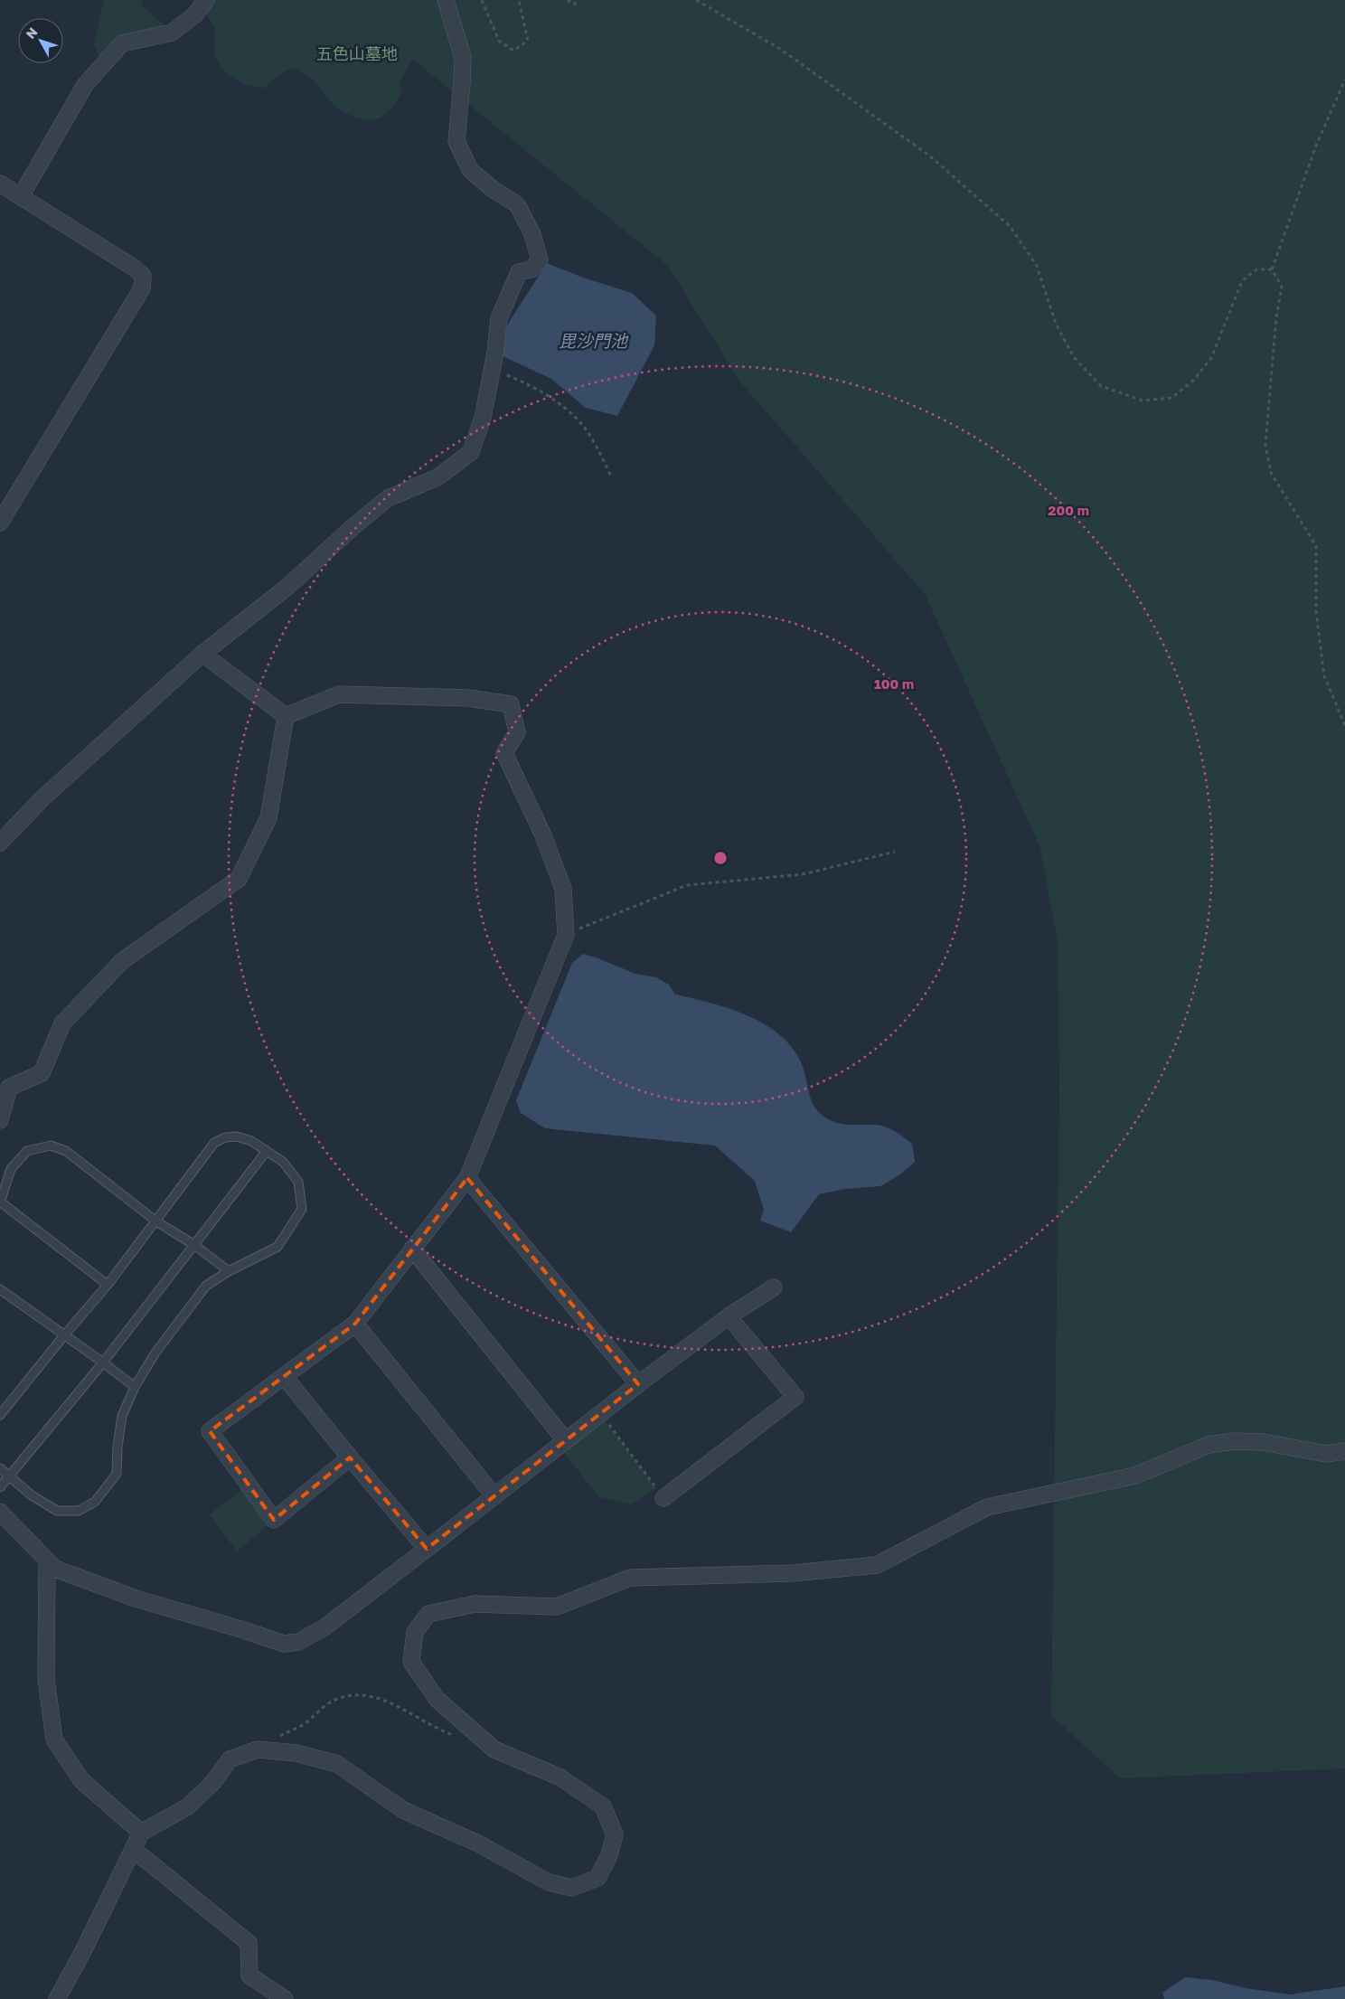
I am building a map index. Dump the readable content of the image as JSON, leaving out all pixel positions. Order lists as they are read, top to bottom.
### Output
{
  "water": ["毘沙門池"],
  "parks": ["五色山墓地"],
  "north": "top left",
  "rings": ["200 m", "100 m"]
}
